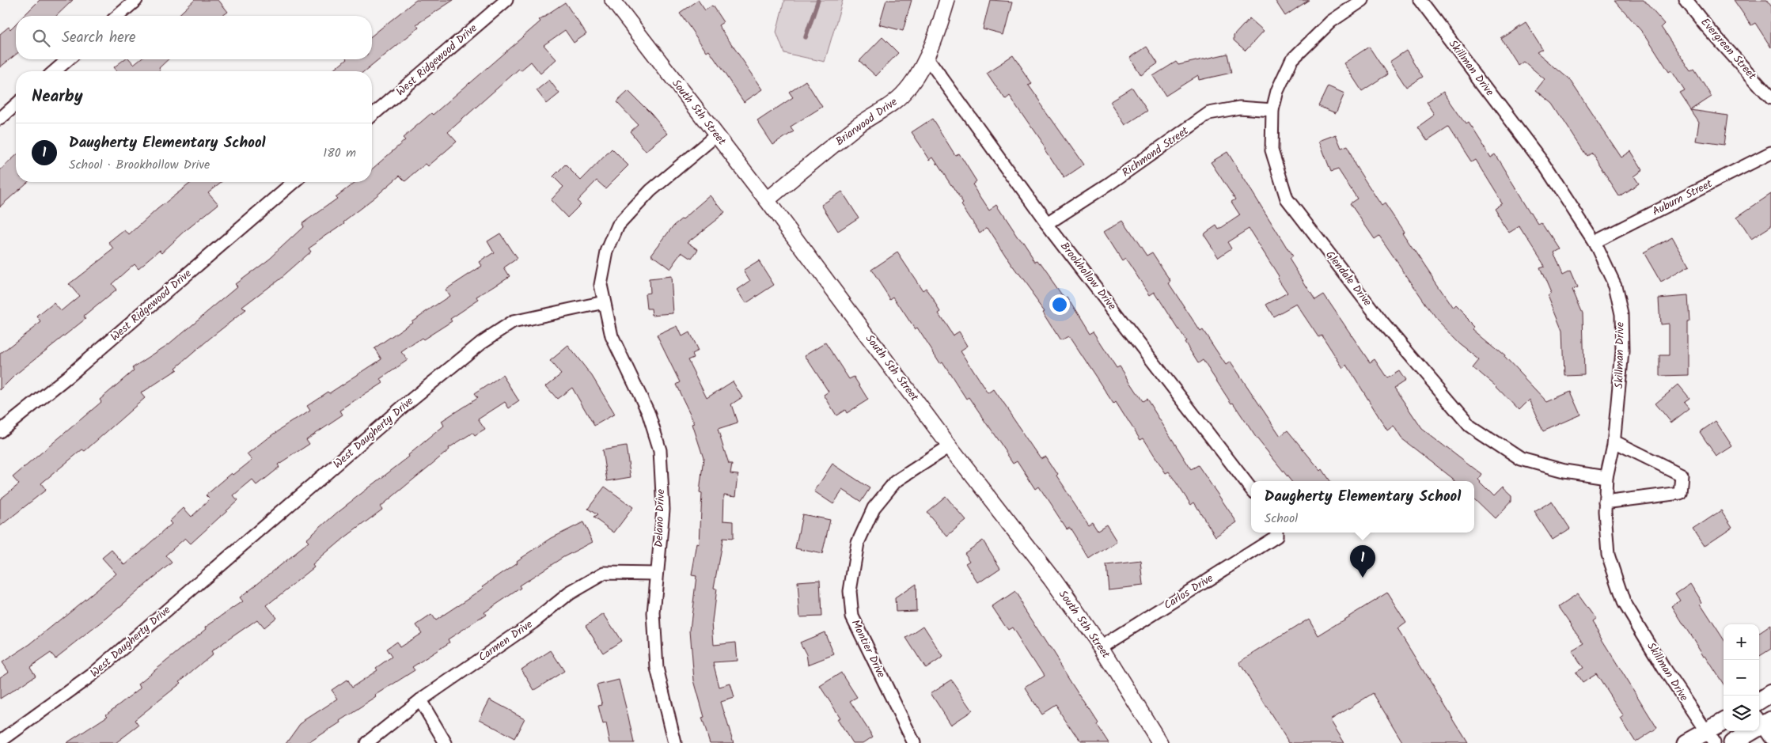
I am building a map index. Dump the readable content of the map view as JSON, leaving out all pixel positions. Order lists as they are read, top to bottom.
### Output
{
  "streets": {
    "street": [
      "Evergreen Street",
      "West Ridgewood Drive",
      "Skillman Drive",
      "South 5th Street",
      "Briarwood Drive",
      "Richmond Street",
      "Auburn Street",
      "Brookhollow Drive",
      "Glendale Drive",
      "West Daugherty Drive",
      "Delano Drive",
      "Carlos Drive",
      "Carmen Drive",
      "Montier Drive"
    ]
  },
  "crossings": [
    ["Skillman Drive", "Auburn Street"],
    ["Skillman Drive", "Glendale Drive"],
    ["South 5th Street", "Briarwood Drive"],
    ["South 5th Street", "Carlos Drive"],
    ["South 5th Street", "Montier Drive"],
    ["Briarwood Drive", "Brookhollow Drive"],
    ["Richmond Street", "Brookhollow Drive"],
    ["Richmond Street", "Glendale Drive"],
    ["West Daugherty Drive", "Delano Drive"],
    ["Delano Drive", "Carmen Drive"]
  ],
  "page": {
    "search": "Search here",
    "heading": "Nearby",
    "list": [
      {
        "mark": "1",
        "name": "Daugherty Elementary School",
        "note": "School · Brookhollow Drive",
        "value": "180 m"
      }
    ],
    "popup": ["Daugherty Elementary School", "School"],
    "pins": "1",
    "map_buttons": ["+", "−"]
  }
}
